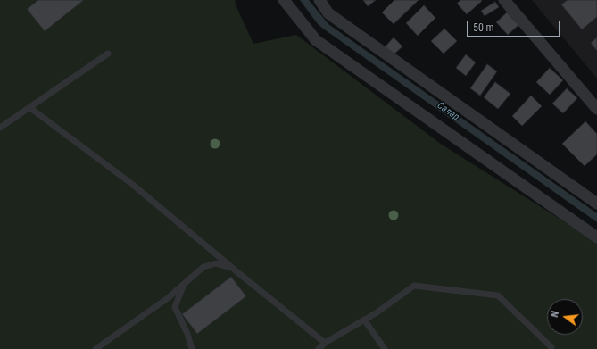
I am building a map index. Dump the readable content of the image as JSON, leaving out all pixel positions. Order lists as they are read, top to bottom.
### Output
{
  "water": ["Салар"],
  "scale_bar": "50 m",
  "north": "left"
}
